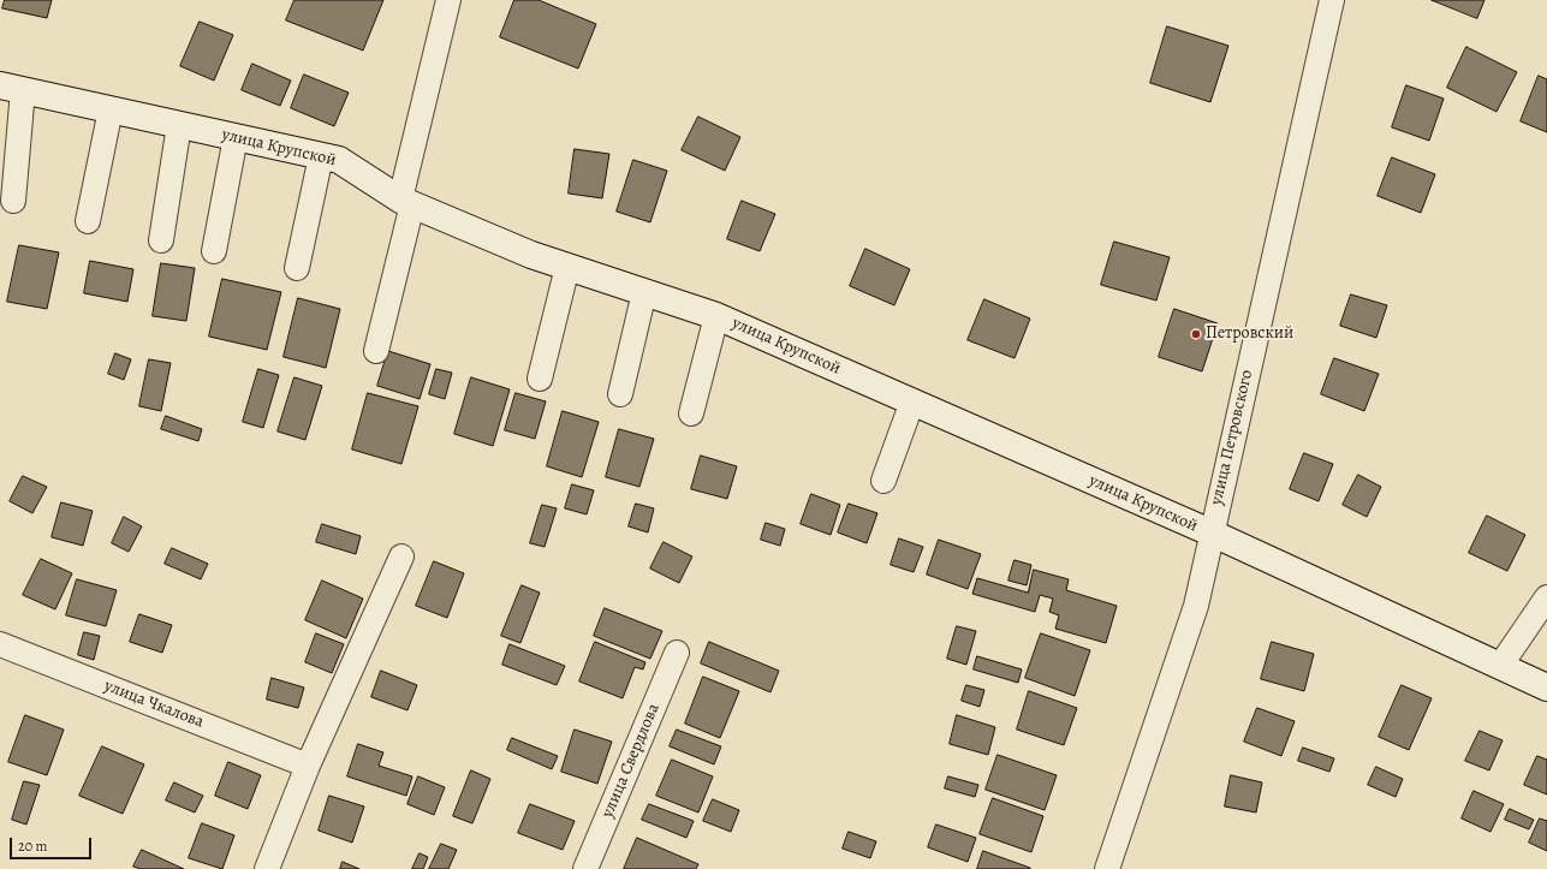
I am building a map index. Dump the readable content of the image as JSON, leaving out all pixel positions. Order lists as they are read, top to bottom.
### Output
{
  "streets": {
    "main road": ["улица Крупской"],
    "street": ["улица Петровского", "улица Чкалова", "улица Свердлова"]
  },
  "crossings": [
    ["улица Крупской", "улица Петровского"]
  ],
  "places": ["Петровский"],
  "scale_bar": "20 m"
}
